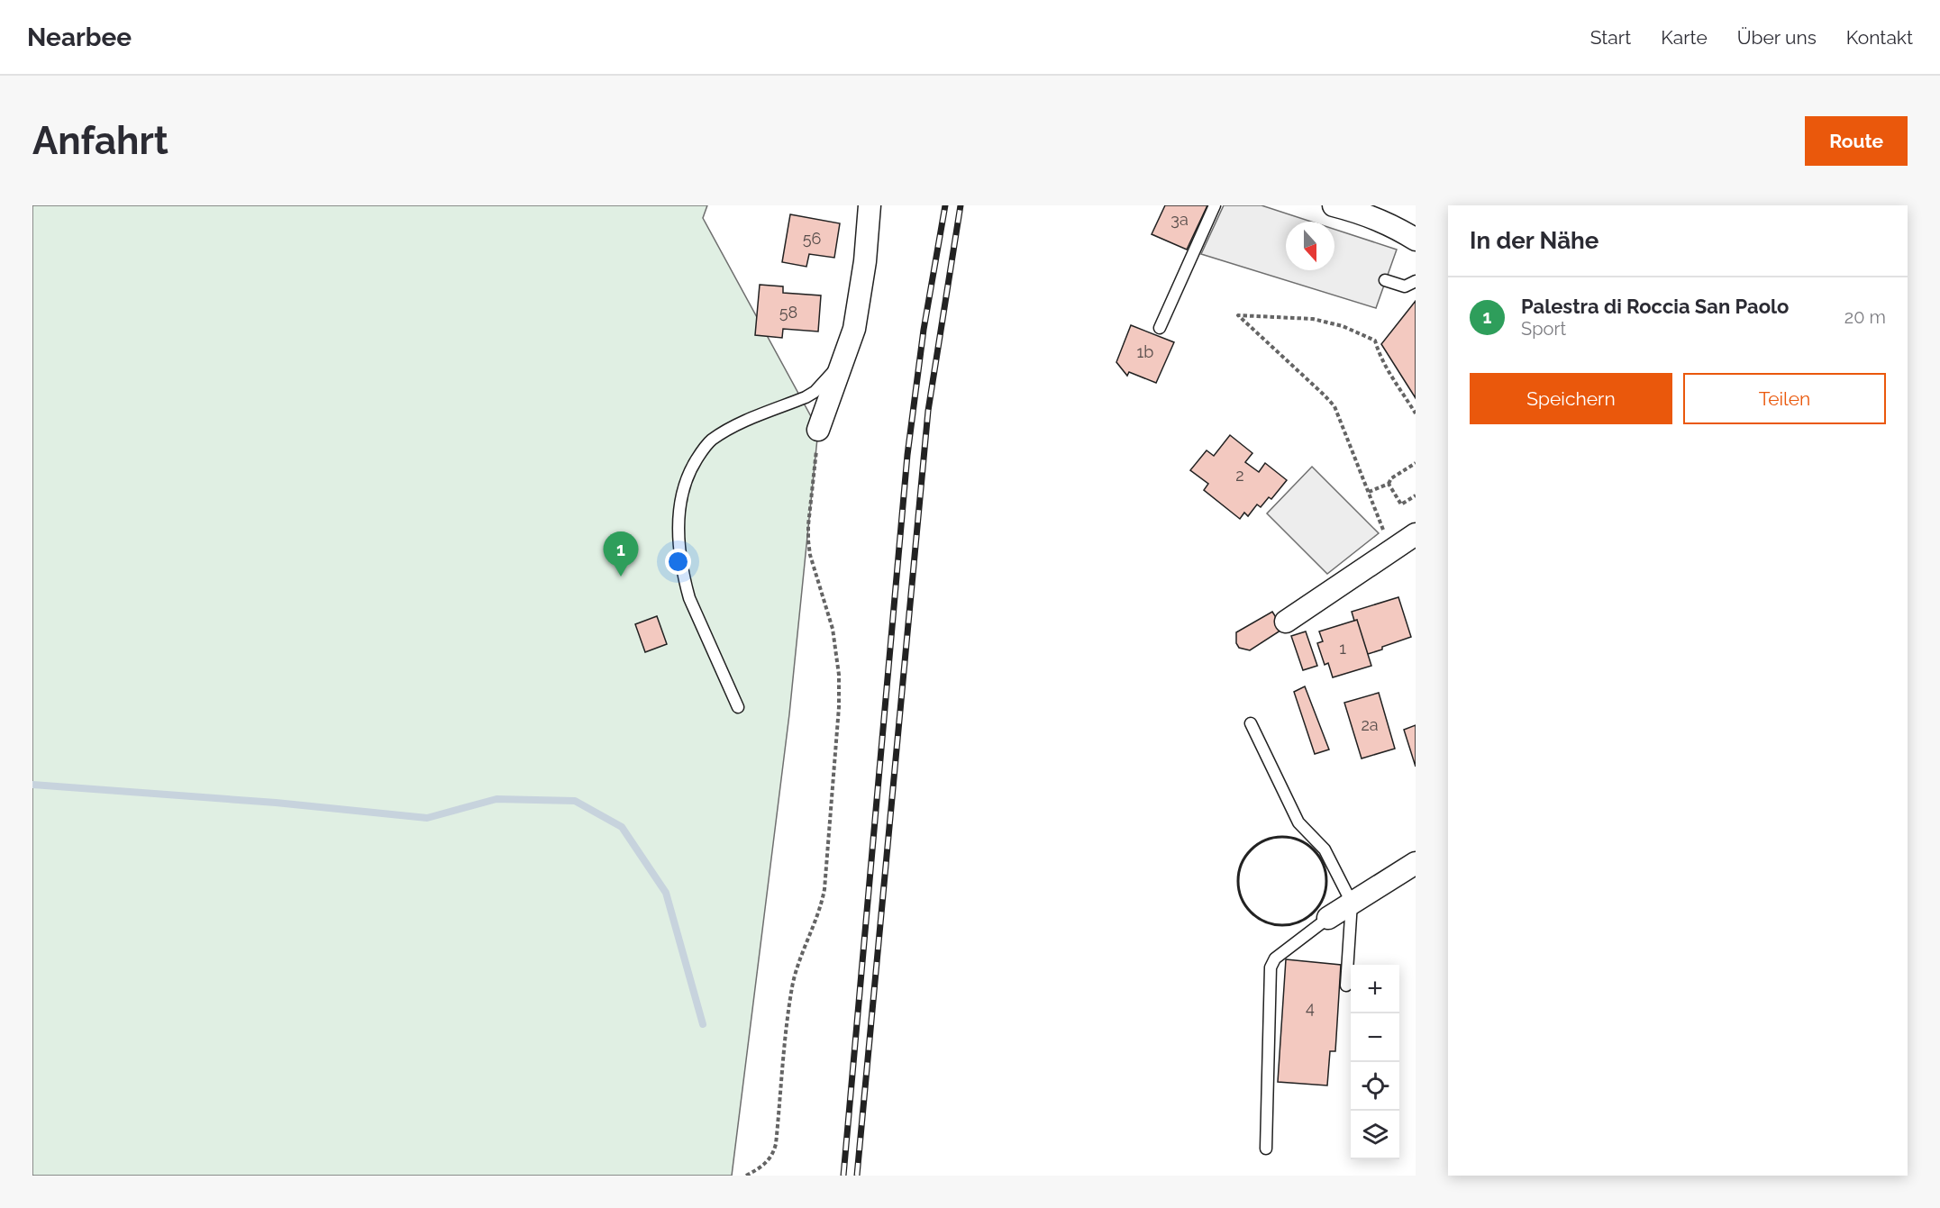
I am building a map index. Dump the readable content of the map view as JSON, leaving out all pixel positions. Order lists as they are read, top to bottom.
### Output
{
  "house_numbers": [
    "3a",
    "56",
    "58",
    "1b",
    "2",
    "1",
    "2a",
    "4"
  ],
  "north": "bottom",
  "page": {
    "header": "Nearbee",
    "nav": [
      "Start",
      "Karte",
      "Über uns",
      "Kontakt"
    ],
    "buttons": [
      "Route",
      ["Speichern", "Teilen"]
    ],
    "title": "Anfahrt",
    "heading": "In der Nähe",
    "list": [
      {
        "mark": "1",
        "name": "Palestra di Roccia San Paolo",
        "note": "Sport",
        "value": "20 m"
      }
    ],
    "pins": "1",
    "map_buttons": ["+", "−"]
  }
}
